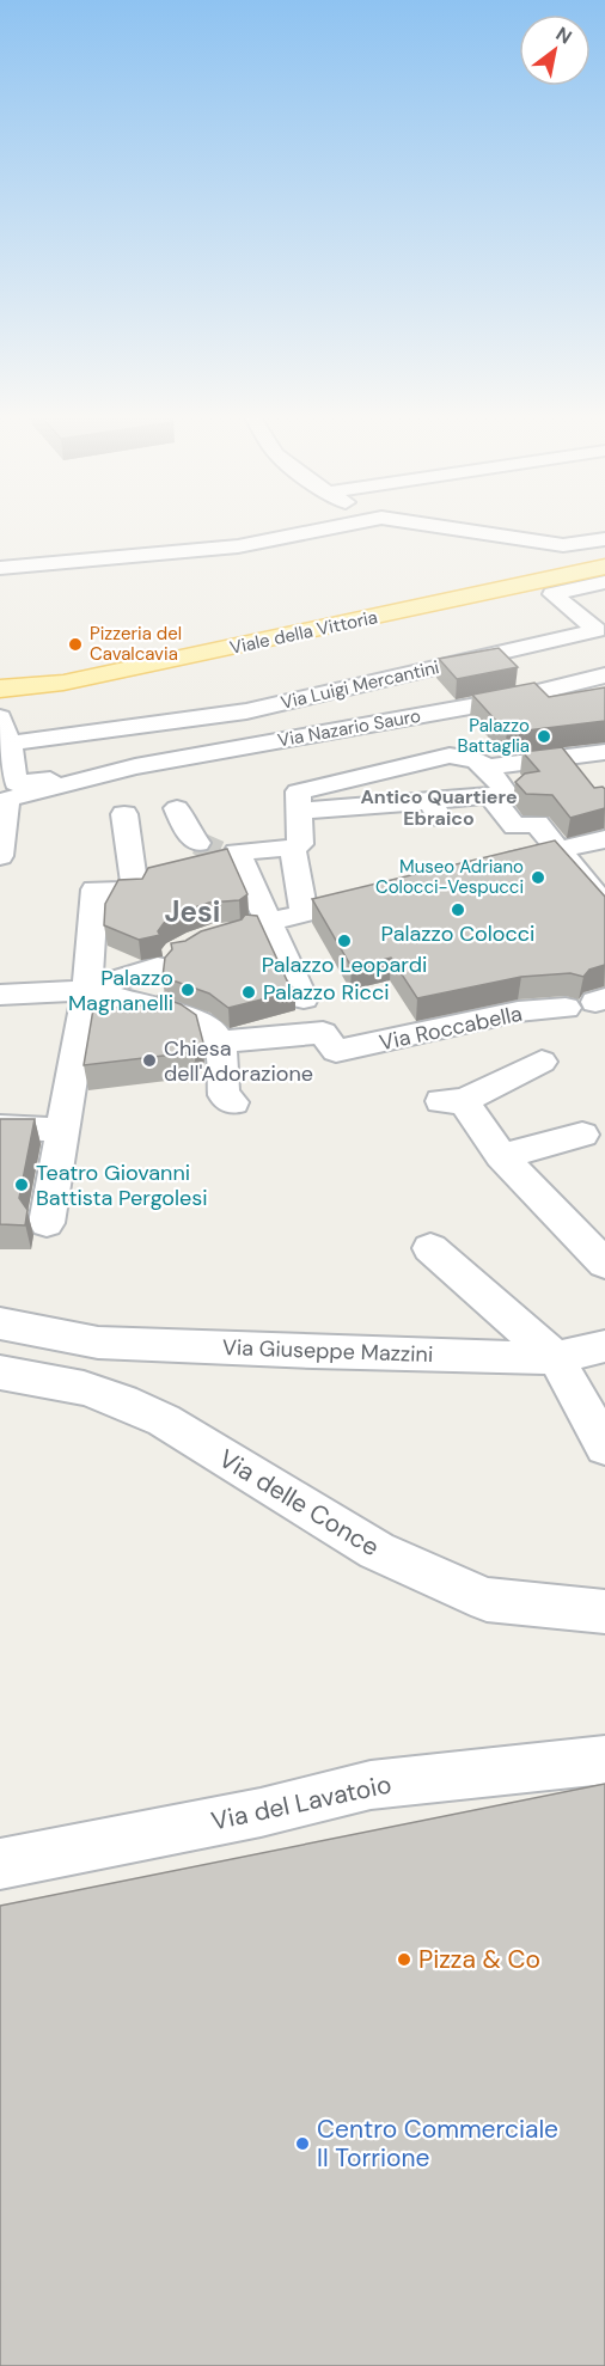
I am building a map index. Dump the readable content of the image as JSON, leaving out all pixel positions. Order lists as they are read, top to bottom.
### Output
{
  "streets": {
    "main road": ["Viale della Vittoria"],
    "street": [
      "Via Luigi Mercantini",
      "Via Nazario Sauro",
      "Via Roccabella",
      "Via Giuseppe Mazzini",
      "Via delle Conce",
      "Via del Lavatoio"
    ]
  },
  "districts": ["Antico Quartiere Ebraico", "Jesi"],
  "places": [
    "Pizzeria del Cavalcavia",
    "Palazzo Battaglia",
    "Museo Adriano Colocci-Vespucci",
    "Palazzo Colocci",
    "Palazzo Leopardi",
    "Palazzo Magnanelli",
    "Palazzo Ricci",
    "Chiesa dell'Adorazione",
    "Teatro Giovanni Battista Pergolesi",
    "Pizza & Co",
    "Centro Commerciale Il Torrione"
  ],
  "north": "top right"
}
